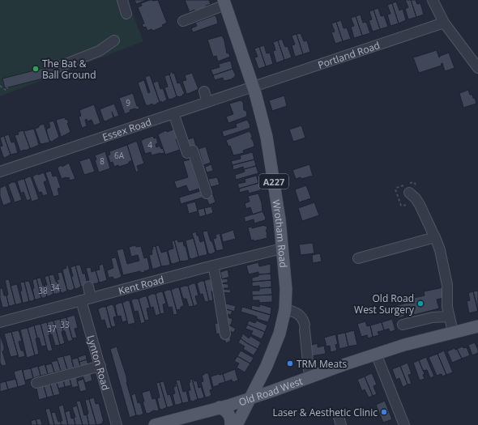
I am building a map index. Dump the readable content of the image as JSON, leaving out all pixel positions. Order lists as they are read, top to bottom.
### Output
{
  "streets": {
    "main road": ["A227", "Wrotham Road", "Old Road West"],
    "street": [
      "Portland Road",
      "Essex Road",
      "Kent Road",
      "Lynton Road"
    ]
  },
  "crossings": [
    ["Portland Road", "Essex Road"],
    ["Portland Road", "Wrotham Road"],
    ["Essex Road", "Wrotham Road"],
    ["A227", "Wrotham Road"],
    ["A227", "Old Road West"],
    ["Wrotham Road", "Kent Road"],
    ["Wrotham Road", "Old Road West"],
    ["Kent Road", "Lynton Road"]
  ],
  "places": [
    "The Bat & Ball Ground",
    "Old Road West Surgery",
    "TRM Meats",
    "Laser & Aesthetic Clinic"
  ],
  "house_numbers": [
    "9",
    "4",
    "6A",
    "8",
    "34",
    "38",
    "33",
    "37"
  ]
}
